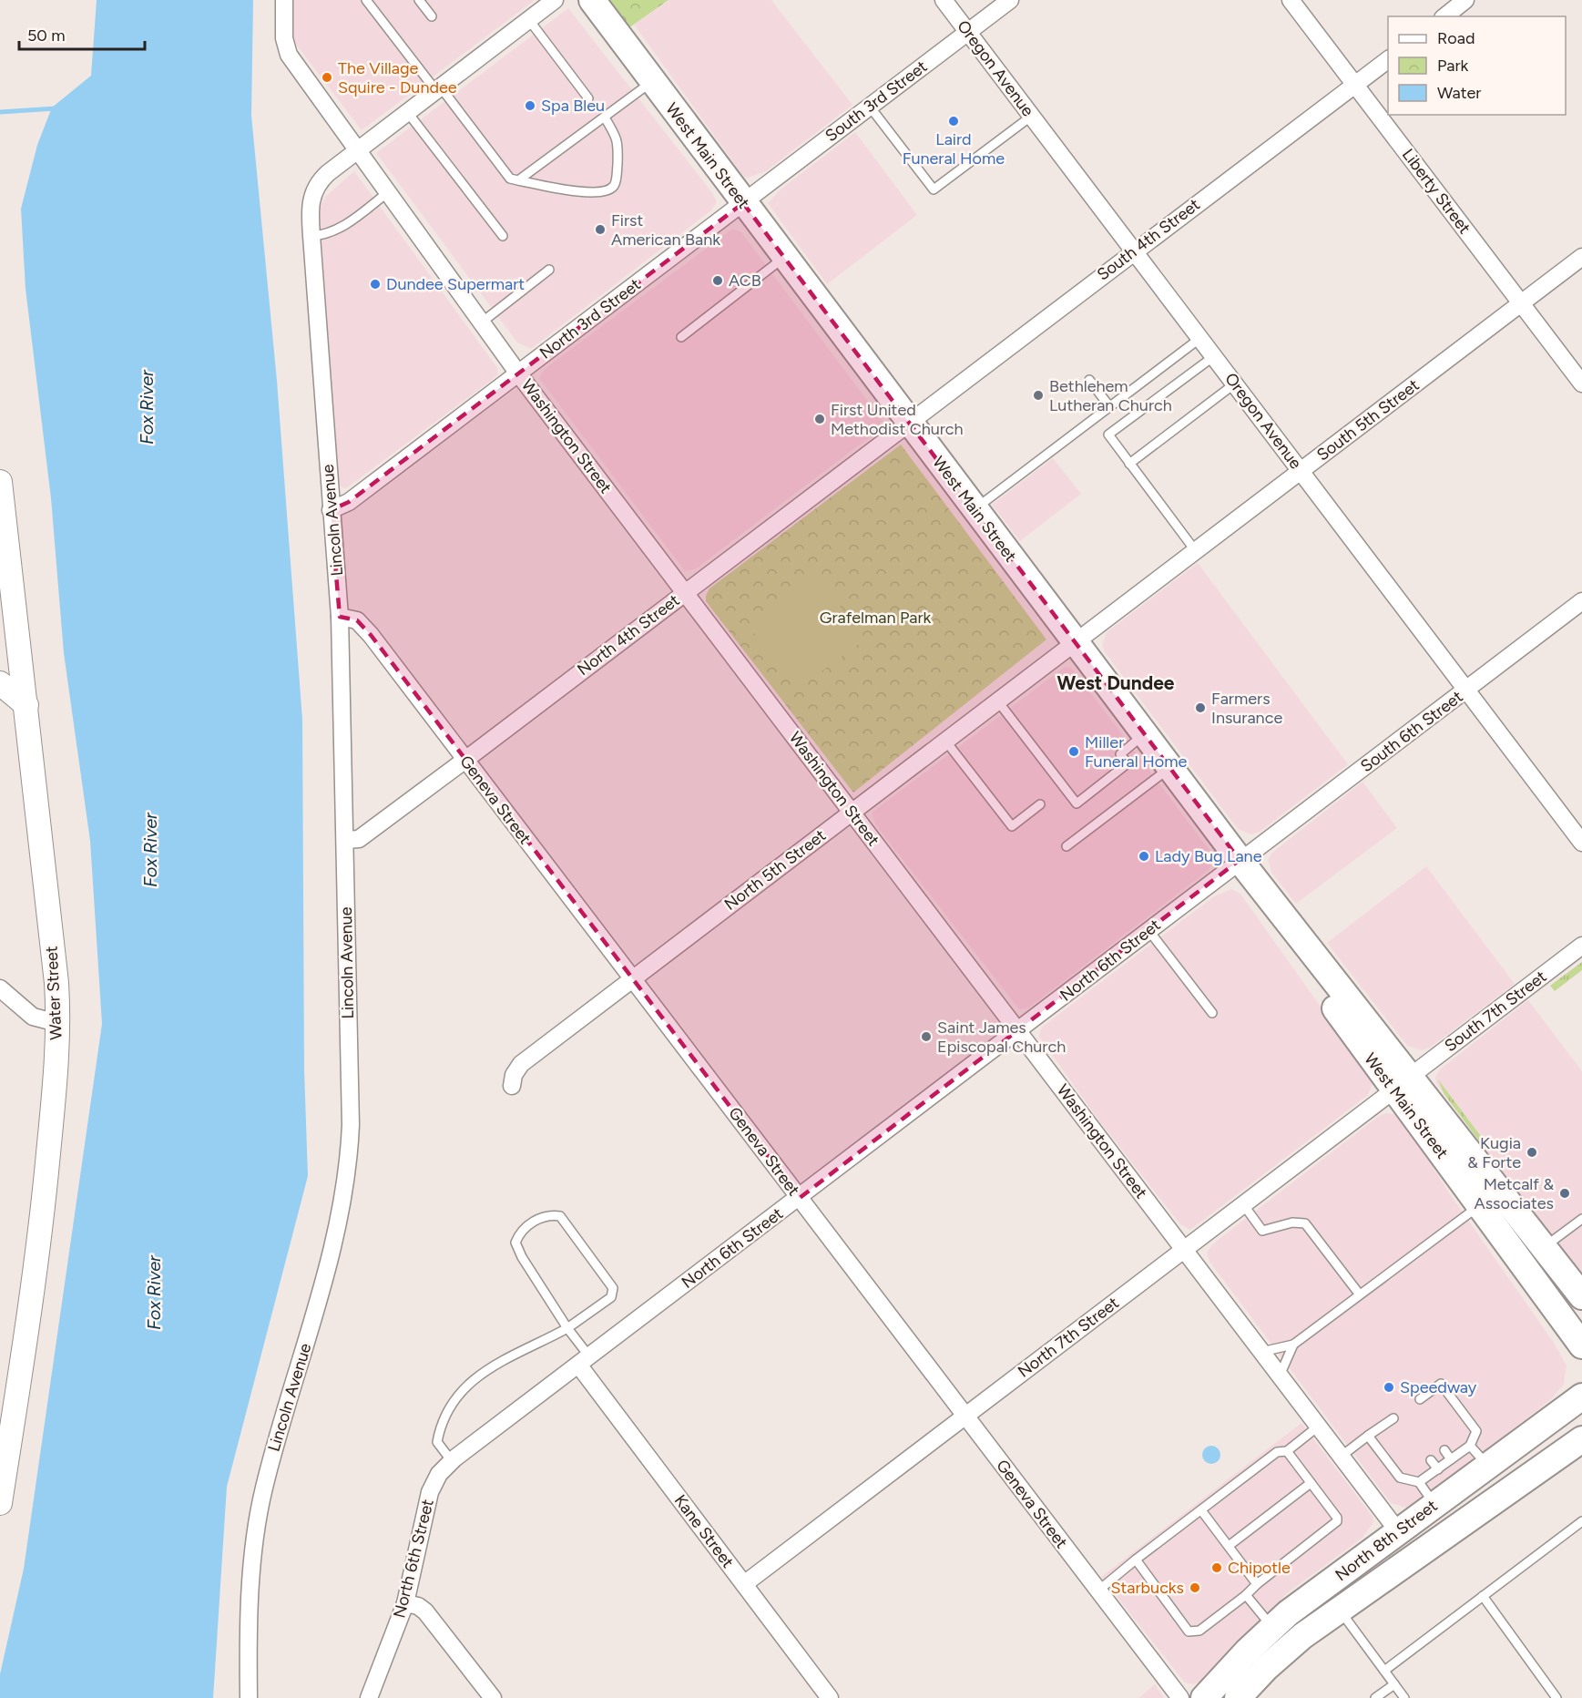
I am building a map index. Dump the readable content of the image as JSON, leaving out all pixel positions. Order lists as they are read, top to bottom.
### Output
{
  "streets": {
    "main road": ["West Main Street", "North 8th Street"],
    "street": [
      "Oregon Avenue",
      "South 3rd Street",
      "Liberty Street",
      "South 4th Street",
      "North 3rd Street",
      "South 5th Street",
      "Washington Street",
      "Lincoln Avenue",
      "North 4th Street",
      "South 6th Street",
      "Geneva Street",
      "North 5th Street",
      "North 6th Street",
      "Water Street",
      "South 7th Street",
      "North 7th Street",
      "Kane Street"
    ]
  },
  "crossings": [
    ["Oregon Avenue", "South 3rd Street"],
    ["Oregon Avenue", "South 4th Street"],
    ["Oregon Avenue", "South 5th Street"],
    ["Oregon Avenue", "South 6th Street"],
    ["South 3rd Street", "West Main Street"],
    ["South 3rd Street", "North 3rd Street"],
    ["West Main Street", "South 4th Street"],
    ["West Main Street", "North 3rd Street"],
    ["West Main Street", "South 5th Street"],
    ["West Main Street", "North 4th Street"],
    ["West Main Street", "South 6th Street"],
    ["West Main Street", "North 5th Street"],
    ["West Main Street", "North 6th Street"],
    ["West Main Street", "South 7th Street"],
    ["West Main Street", "North 7th Street"],
    ["Liberty Street", "South 4th Street"],
    ["Liberty Street", "South 5th Street"],
    ["South 4th Street", "North 4th Street"],
    ["North 3rd Street", "Washington Street"],
    ["North 3rd Street", "Lincoln Avenue"],
    ["South 5th Street", "North 5th Street"],
    ["Washington Street", "Lincoln Avenue"],
    ["Washington Street", "North 4th Street"],
    ["Washington Street", "North 5th Street"],
    ["Washington Street", "North 6th Street"],
    ["Washington Street", "North 7th Street"],
    ["Washington Street", "North 8th Street"],
    ["Lincoln Avenue", "North 4th Street"],
    ["Lincoln Avenue", "Geneva Street"],
    ["North 4th Street", "Geneva Street"],
    ["South 6th Street", "North 6th Street"],
    ["Geneva Street", "North 5th Street"],
    ["Geneva Street", "North 6th Street"],
    ["Geneva Street", "North 7th Street"],
    ["North 6th Street", "Kane Street"],
    ["South 7th Street", "North 7th Street"],
    ["North 7th Street", "Kane Street"]
  ],
  "districts": ["West Dundee"],
  "water": ["Fox River"],
  "parks": ["Grafelman Park"],
  "places": [
    "The Village Squire - Dundee",
    "Spa Bleu",
    "Laird Funeral Home",
    "First American Bank",
    "ACB",
    "Dundee Supermart",
    "Bethlehem Lutheran Church",
    "First United Methodist Church",
    "Farmers Insurance",
    "Miller Funeral Home",
    "Lady Bug Lane",
    "Saint James Episcopal Church",
    "Kugia & Forte",
    "Metcalf & Associates",
    "Speedway",
    "Chipotle",
    "Starbucks"
  ],
  "legend": ["Road", "Park", "Water"],
  "scale_bar": "50 m"
}
